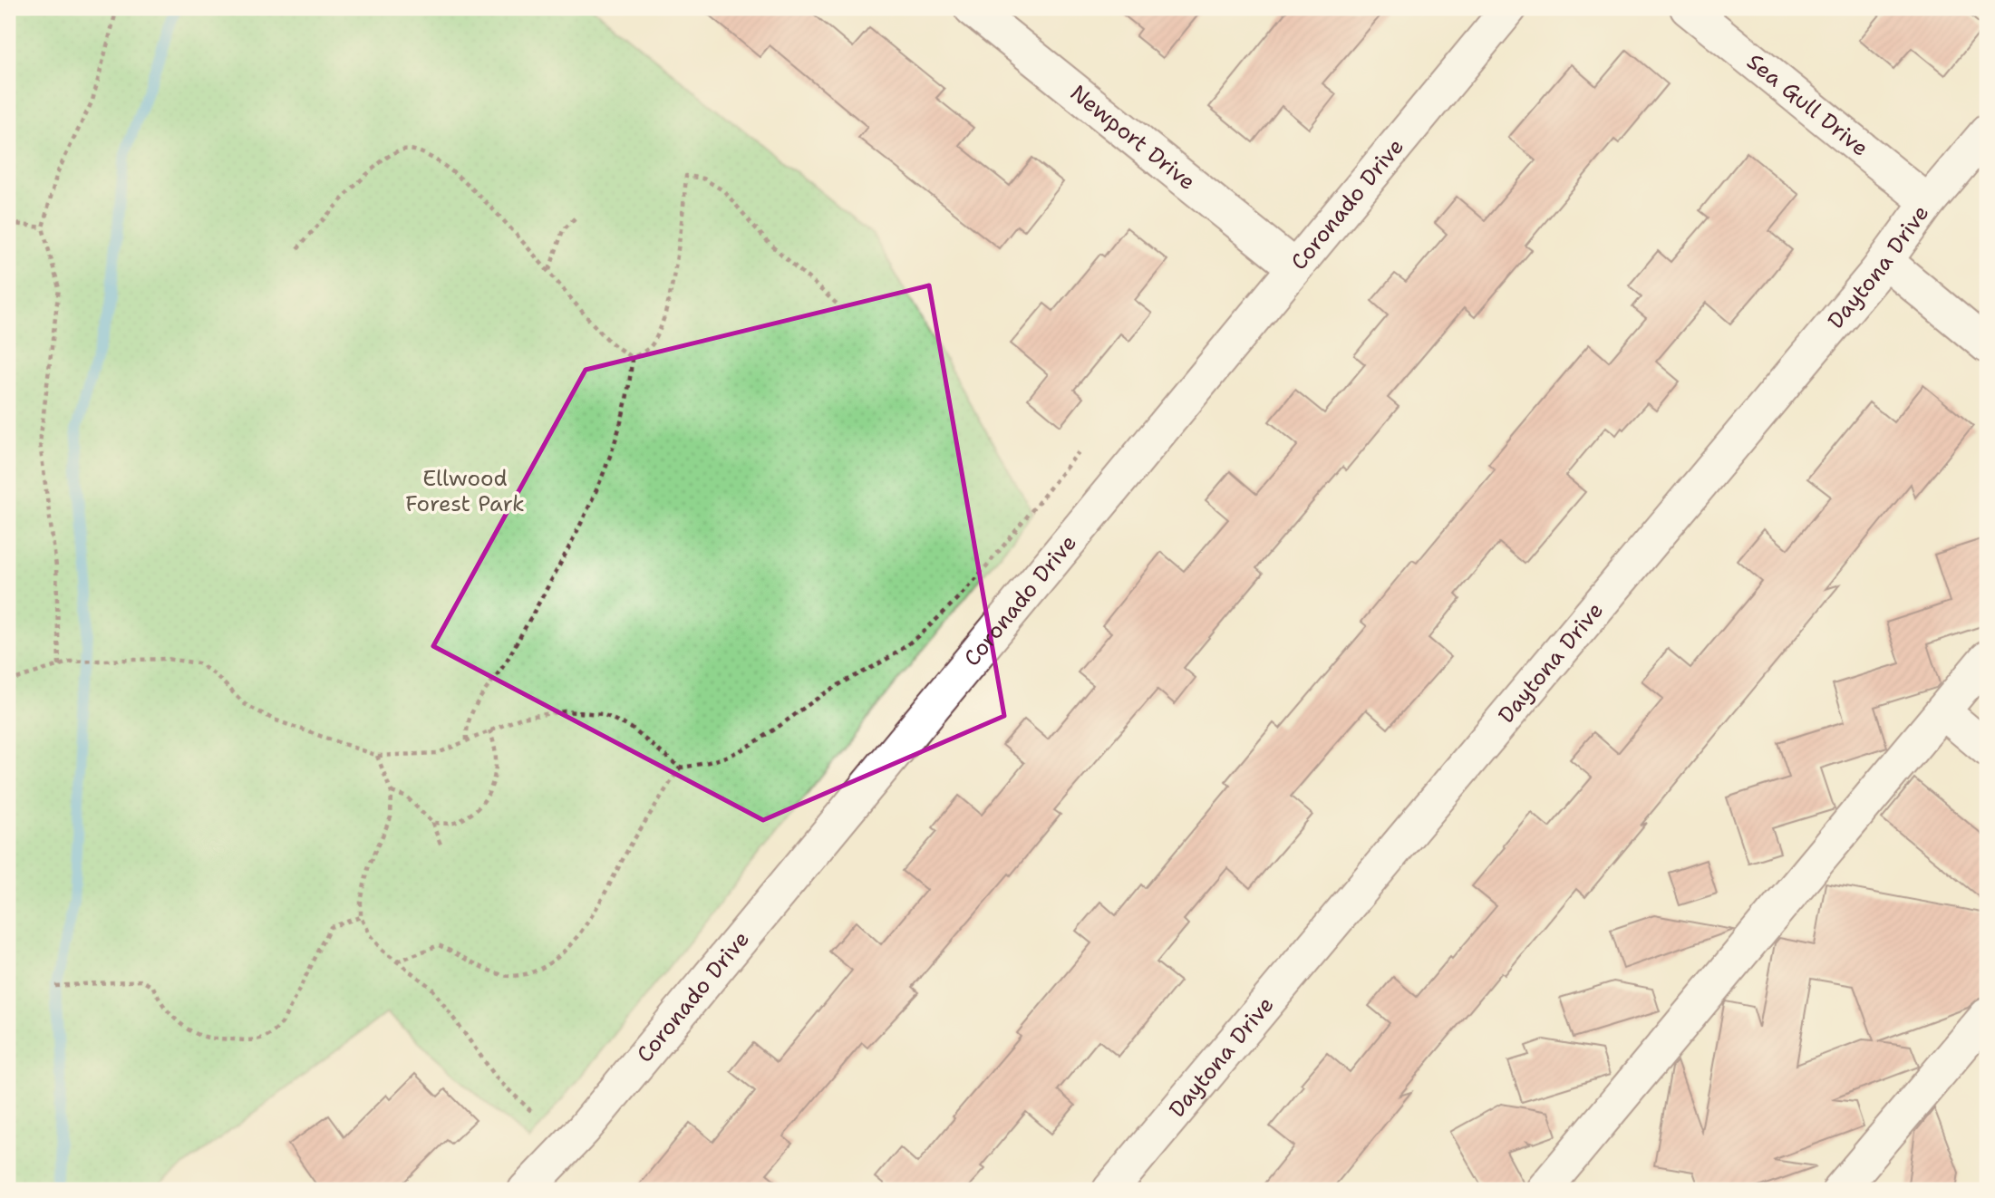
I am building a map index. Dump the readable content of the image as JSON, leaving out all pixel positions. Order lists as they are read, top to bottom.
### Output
{
  "streets": {
    "street": [
      "Sea Gull Drive",
      "Newport Drive",
      "Coronado Drive",
      "Daytona Drive"
    ]
  },
  "crossings": [
    ["Sea Gull Drive", "Daytona Drive"],
    ["Newport Drive", "Coronado Drive"]
  ],
  "parks": ["Ellwood Forest Park"]
}
